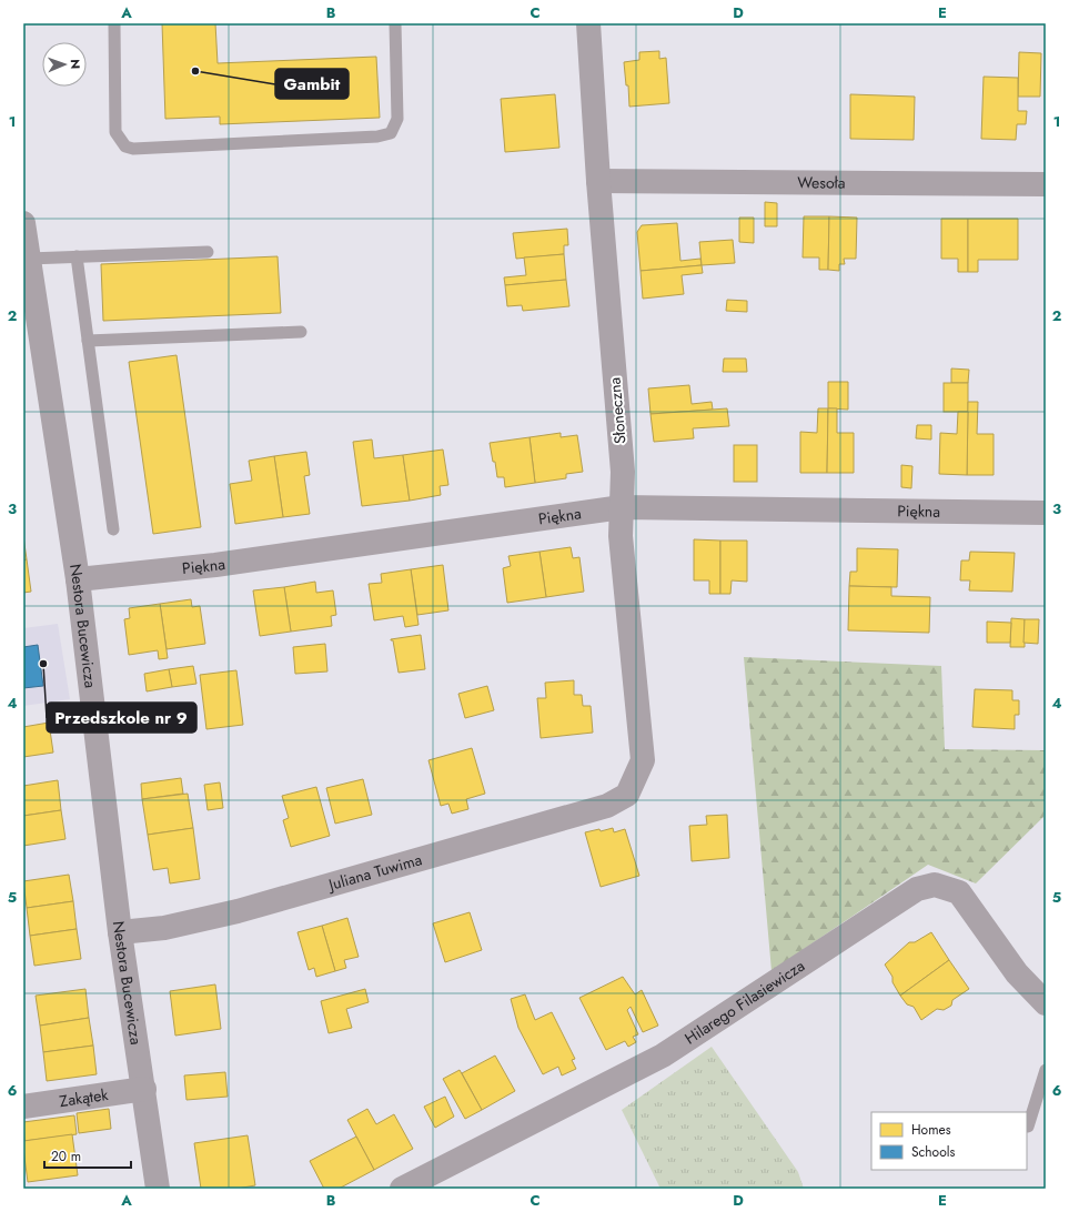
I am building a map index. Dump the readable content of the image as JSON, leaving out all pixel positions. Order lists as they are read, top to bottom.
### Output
{
  "streets": {
    "street": [
      "Wesoła",
      "Słoneczna",
      "Piękna",
      "Nestora Bucewicza",
      "Juliana Tuwima",
      "Hilarego Filasiewicza",
      "Zakątek"
    ]
  },
  "crossings": [
    ["Wesoła", "Słoneczna"],
    ["Słoneczna", "Piękna"],
    ["Słoneczna", "Juliana Tuwima"],
    ["Piękna", "Nestora Bucewicza"],
    ["Nestora Bucewicza", "Juliana Tuwima"],
    ["Nestora Bucewicza", "Zakątek"]
  ],
  "places": ["Gambit", "Przedszkole nr 9"],
  "legend": ["Homes", "Schools"],
  "scale_bar": "20 m",
  "north": "right",
  "grid": {
    "columns": [
      "A",
      "B",
      "C",
      "D",
      "E"
    ],
    "rows": [
      "1",
      "2",
      "3",
      "4",
      "5",
      "6"
    ]
  }
}
